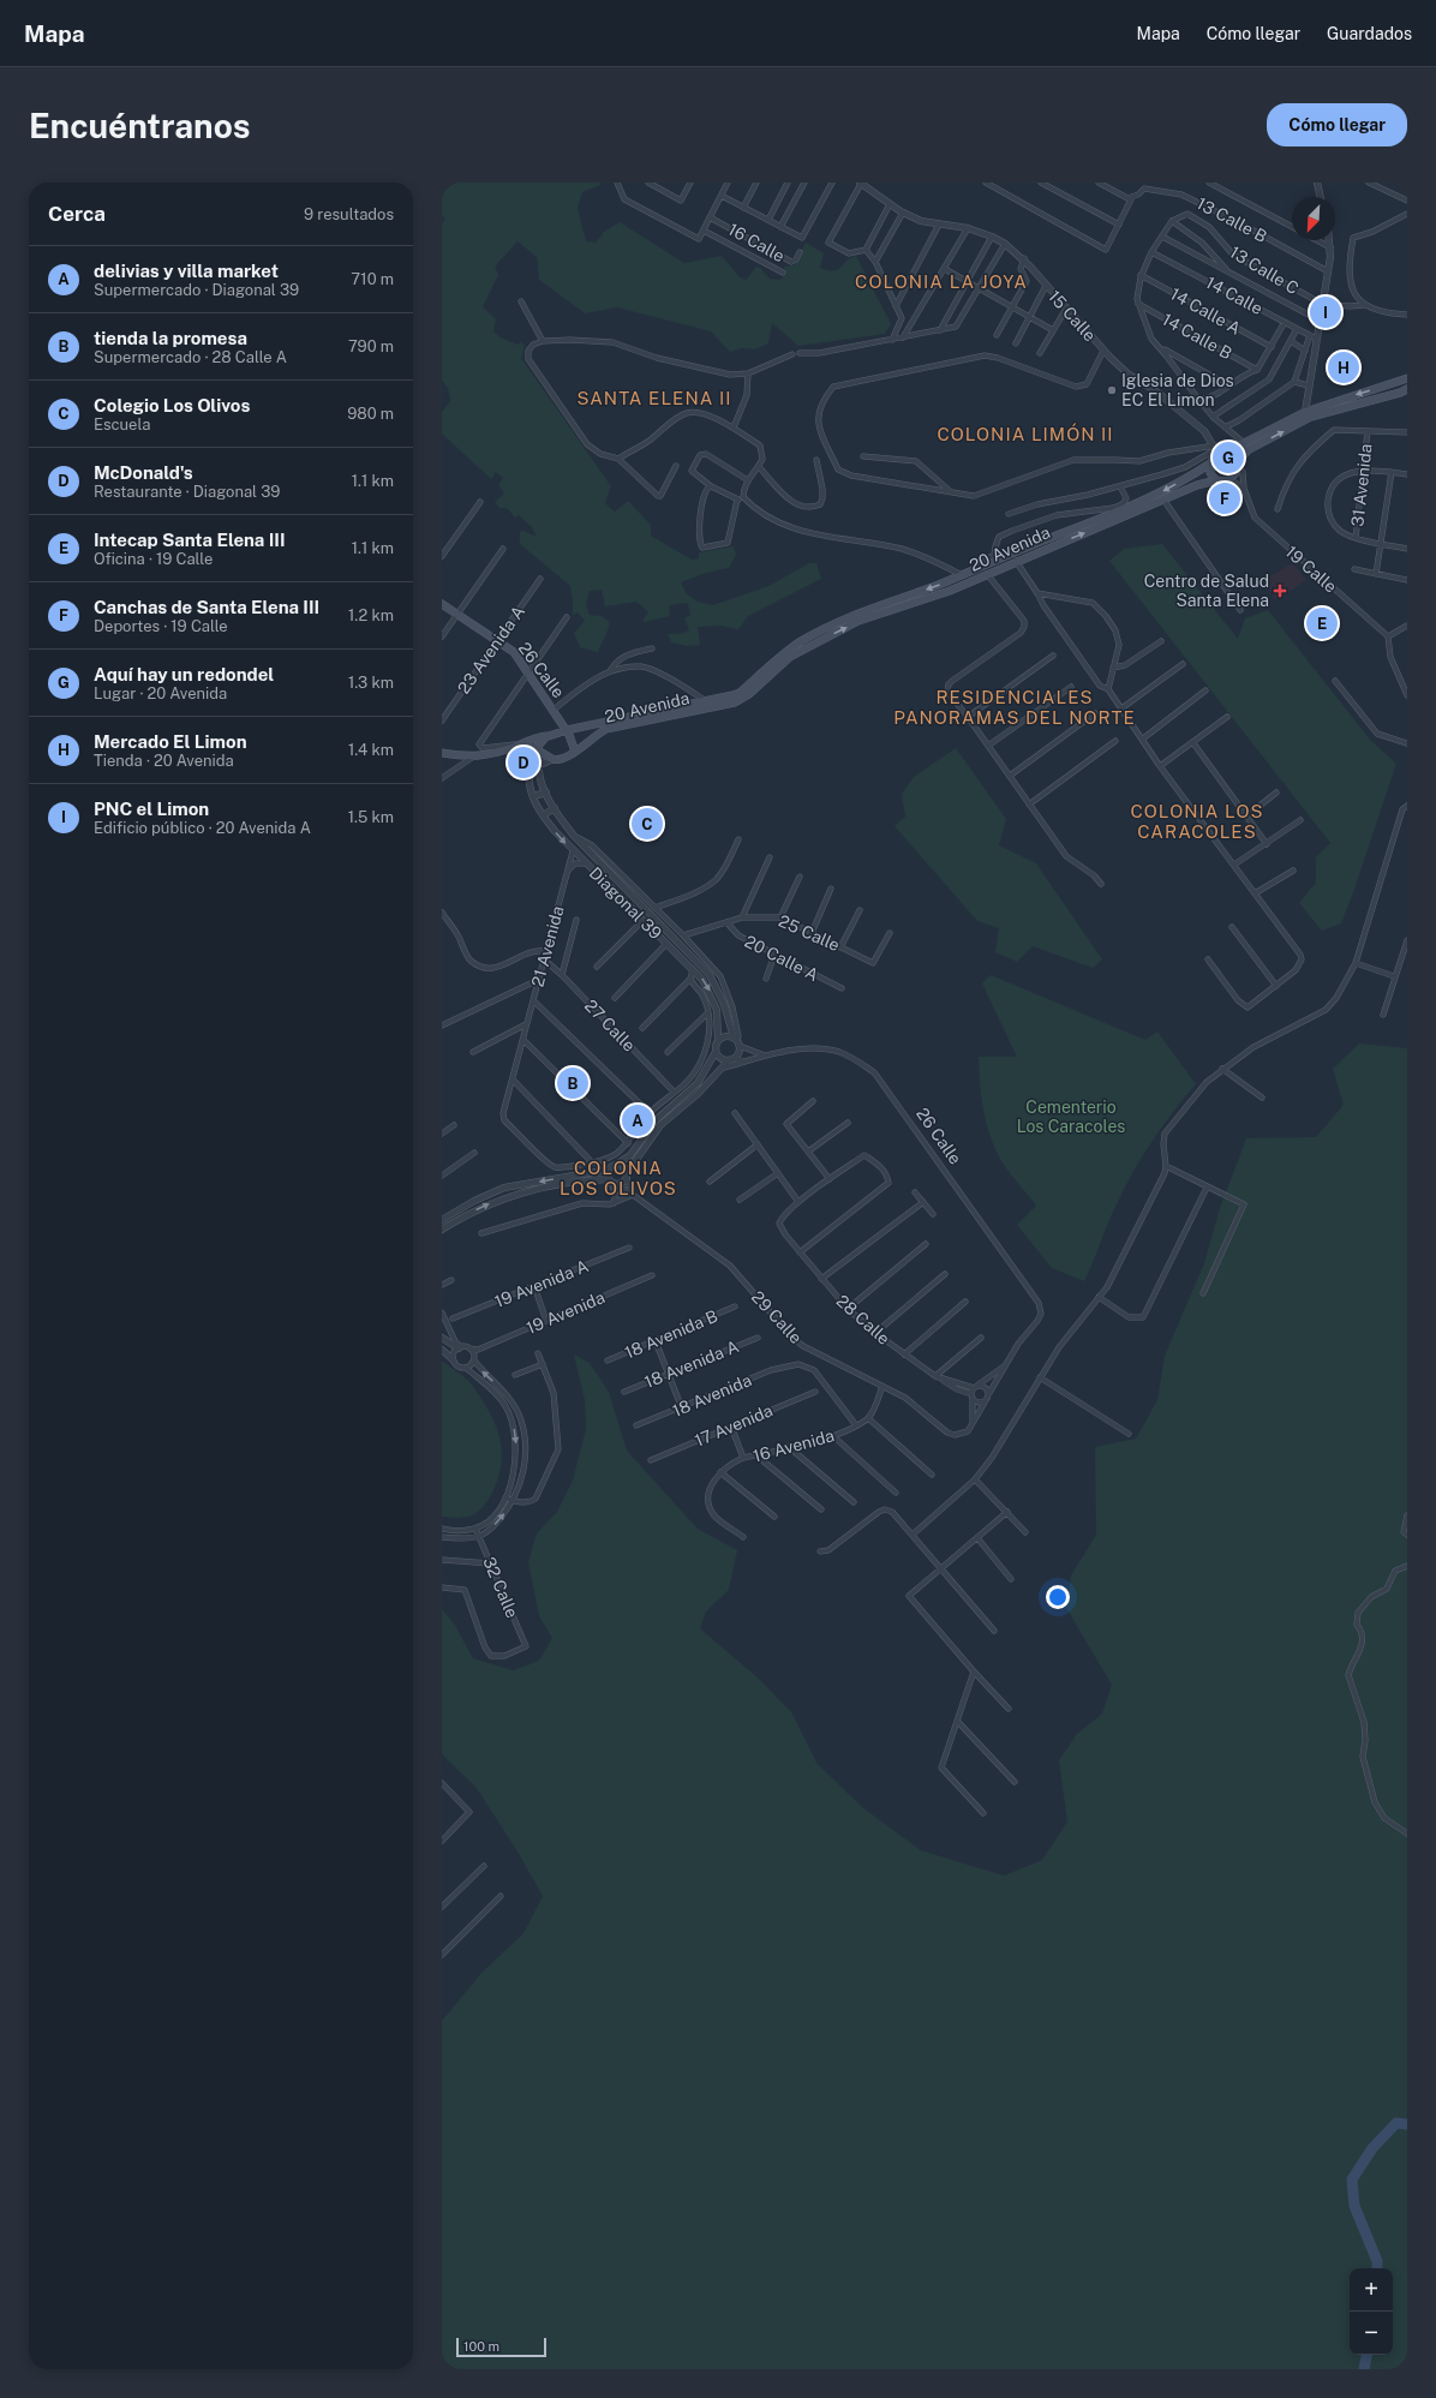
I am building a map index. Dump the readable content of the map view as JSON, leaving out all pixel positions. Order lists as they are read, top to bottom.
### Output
{
  "streets": {
    "main road": ["20 Avenida", "26 Calle"],
    "street": [
      "13 Calle B",
      "16 Calle",
      "13 Calle C",
      "14 Calle",
      "14 Calle A",
      "15 Calle",
      "14 Calle B",
      "31 Avenida",
      "19 Calle",
      "23 Avenida A",
      "Diagonal 39",
      "25 Calle",
      "21 Avenida",
      "20 Calle A",
      "27 Calle",
      "19 Avenida A",
      "19 Avenida",
      "29 Calle",
      "28 Calle",
      "18 Avenida B",
      "18 Avenida A",
      "18 Avenida",
      "17 Avenida",
      "16 Avenida",
      "32 Calle"
    ]
  },
  "crossings": [
    ["15 Calle", "20 Avenida"],
    ["15 Calle", "19 Calle"],
    ["20 Avenida", "19 Calle"],
    ["20 Avenida", "26 Calle"],
    ["20 Avenida", "Diagonal 39"],
    ["23 Avenida A", "26 Calle"],
    ["26 Calle", "Diagonal 39"],
    ["Diagonal 39", "21 Avenida"],
    ["25 Calle", "20 Calle A"],
    ["21 Avenida", "27 Calle"],
    ["18 Avenida", "16 Avenida"]
  ],
  "districts": [
    "COLONIA LA JOYA",
    "SANTA ELENA II",
    "COLONIA LIMÓN II",
    "RESIDENCIALES PANORAMAS DEL NORTE",
    "COLONIA LOS CARACOLES",
    "COLONIA LOS OLIVOS"
  ],
  "parks": ["Cementerio Los Caracoles"],
  "places": {
    "other": ["Iglesia de Dios EC El Limon"],
    "health": ["Centro de Salud Santa Elena"]
  },
  "scale_bar": "100 m",
  "north": "bottom left",
  "page": {
    "header": "Mapa",
    "nav": ["Mapa", "Cómo llegar", "Guardados"],
    "buttons": "Cómo llegar",
    "title": "Encuéntranos",
    "heading": ["Cerca", "9 resultados"],
    "list": [
      {
        "mark": "A",
        "name": "delivias y villa market",
        "note": "Supermercado · Diagonal 39",
        "value": "710 m"
      },
      {
        "mark": "B",
        "name": "tienda la promesa",
        "note": "Supermercado · 28 Calle A",
        "value": "790 m"
      },
      {
        "mark": "C",
        "name": "Colegio Los Olivos",
        "note": "Escuela",
        "value": "980 m"
      },
      {
        "mark": "D",
        "name": "McDonald's",
        "note": "Restaurante · Diagonal 39",
        "value": "1.1 km"
      },
      {
        "mark": "E",
        "name": "Intecap Santa Elena III",
        "note": "Oficina · 19 Calle",
        "value": "1.1 km"
      },
      {
        "mark": "F",
        "name": "Canchas de Santa Elena III",
        "note": "Deportes · 19 Calle",
        "value": "1.2 km"
      },
      {
        "mark": "G",
        "name": "Aquí hay un redondel",
        "note": "Lugar · 20 Avenida",
        "value": "1.3 km"
      },
      {
        "mark": "H",
        "name": "Mercado El Limon",
        "note": "Tienda · 20 Avenida",
        "value": "1.4 km"
      },
      {
        "mark": "I",
        "name": "PNC el Limon",
        "note": "Edificio público · 20 Avenida A",
        "value": "1.5 km"
      }
    ],
    "pins": [
      "I",
      "H",
      "G",
      "F",
      "E",
      "D",
      "C",
      "B",
      "A"
    ],
    "map_buttons": ["+", "−"],
    "scale": "100 m"
  }
}
